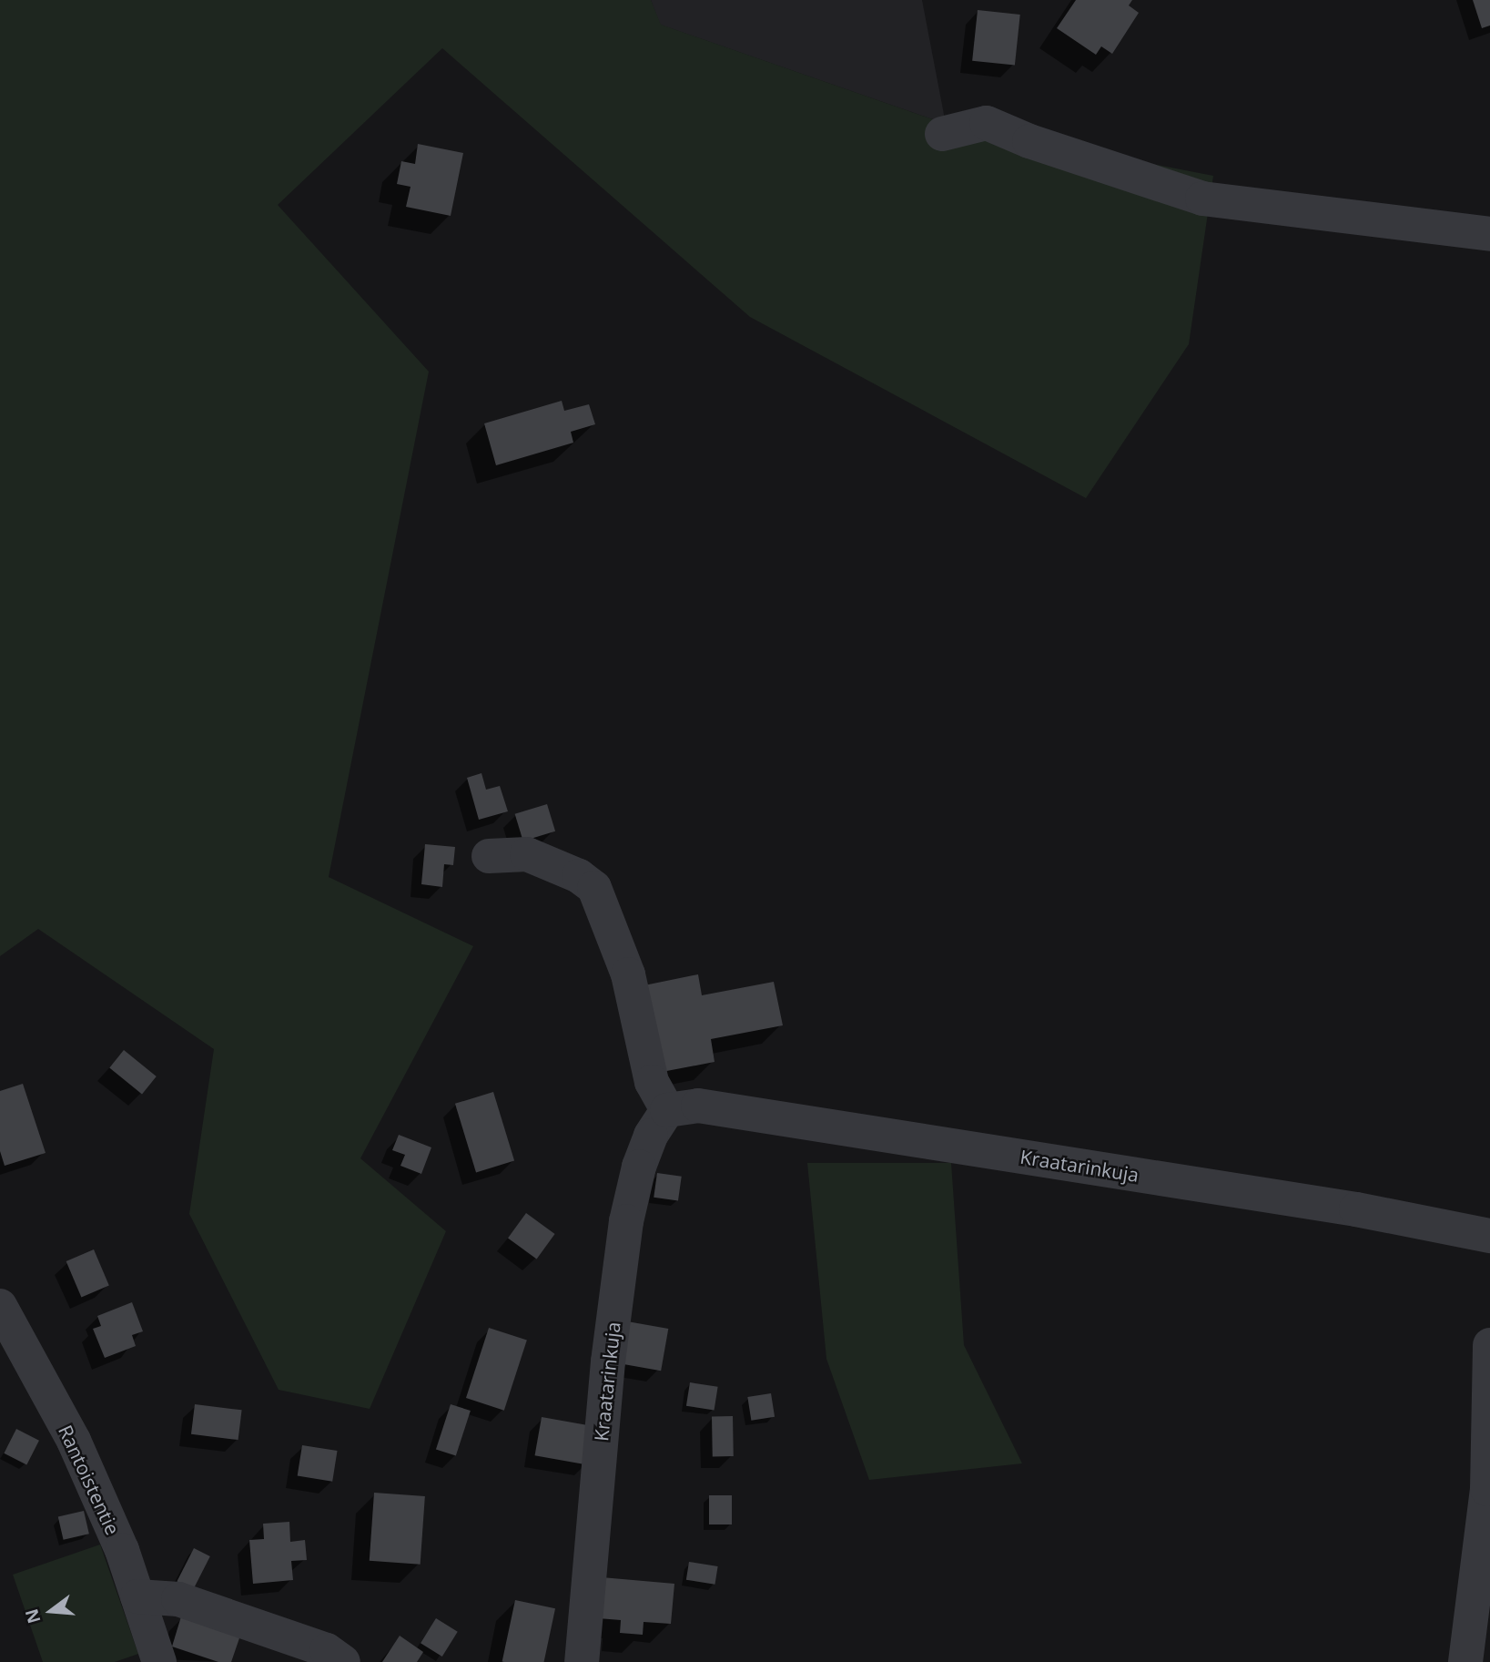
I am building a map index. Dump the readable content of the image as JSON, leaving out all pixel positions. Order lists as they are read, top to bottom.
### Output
{
  "streets": {
    "street": ["Kraatarinkuja", "Rantoistentie"]
  },
  "north": "left"
}
